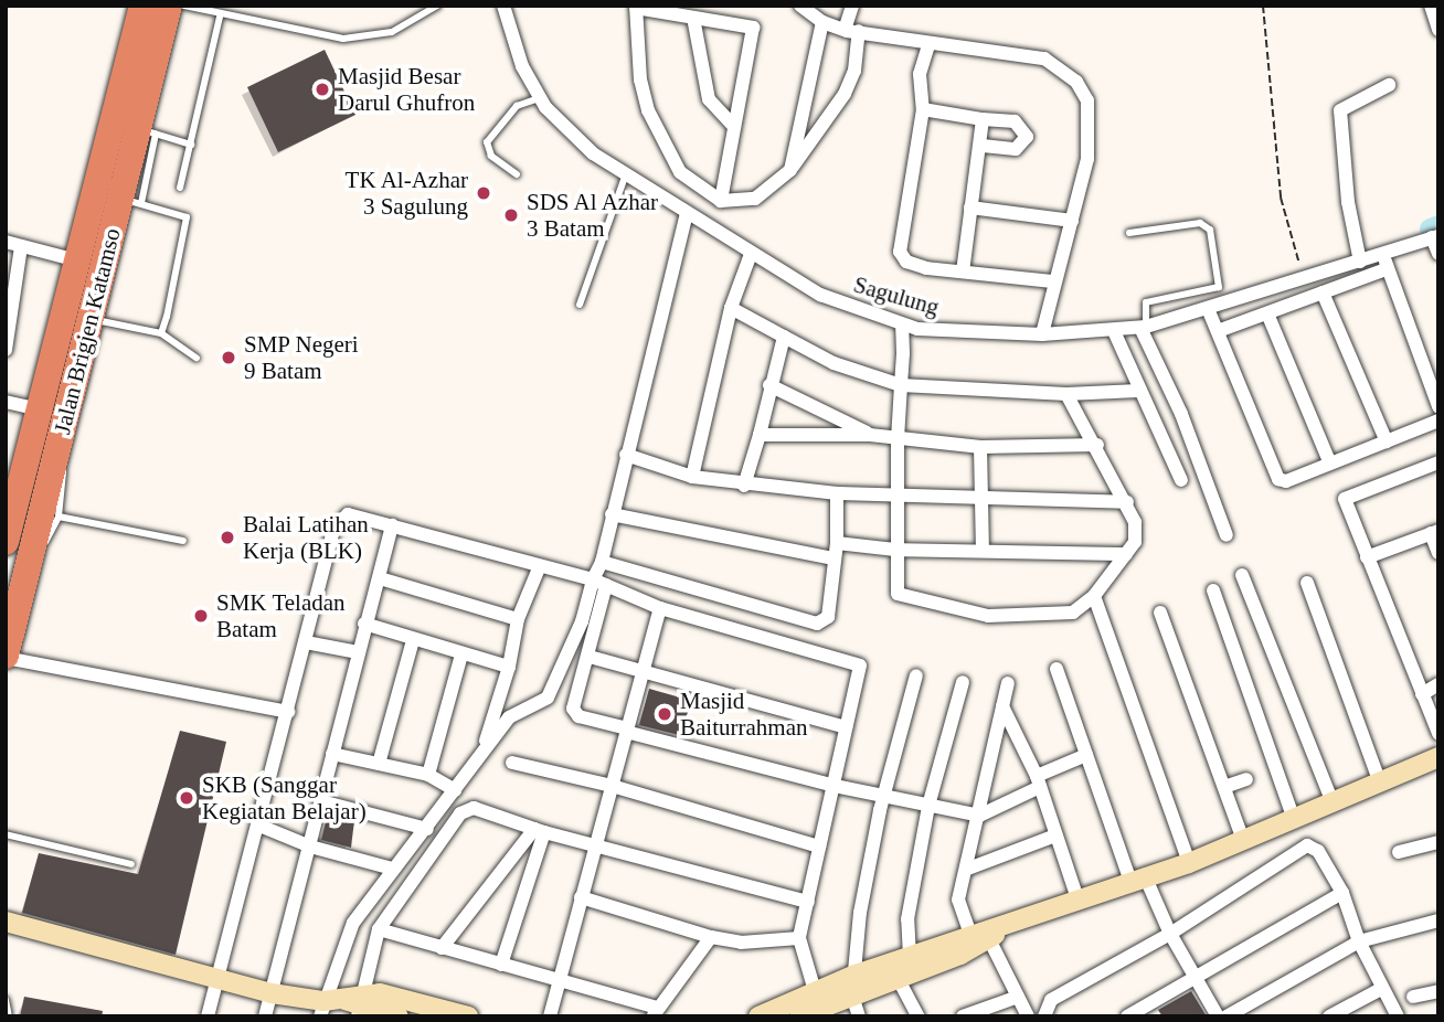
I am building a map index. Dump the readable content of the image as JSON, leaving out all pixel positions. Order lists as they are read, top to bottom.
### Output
{
  "streets": {
    "highway": ["Jalan Brigjen Katamso"],
    "street": ["Sagulung"]
  },
  "places": [
    "Masjid Besar Darul Ghufron",
    "TK Al-Azhar 3 Sagulung",
    "SDS Al Azhar 3 Batam",
    "SMP Negeri 9 Batam",
    "Balai Latihan Kerja (BLK)",
    "SMK Teladan Batam",
    "Masjid Baiturrahman",
    "SKB (Sanggar Kegiatan Belajar)"
  ]
}
